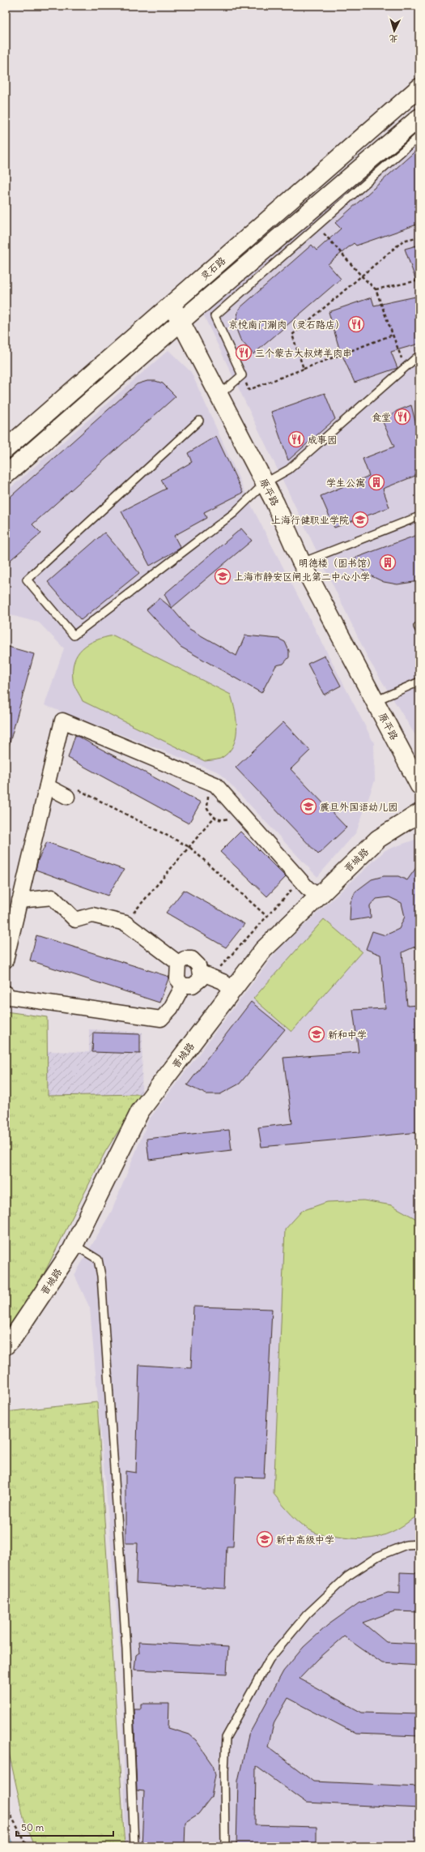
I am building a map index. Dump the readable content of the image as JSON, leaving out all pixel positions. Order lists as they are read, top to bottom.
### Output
{
  "streets": {
    "street": ["灵石路", "原平路", "晋城路"]
  },
  "crossings": [
    ["灵石路", "原平路"]
  ],
  "places": {
    "restaurant": [
      "京悦南门涮肉（灵石路店）",
      "三个蒙古大叔烤羊肉串",
      "食堂",
      "成事园"
    ],
    "building": ["学生公寓", "明德楼（图书馆）"],
    "school or university": [
      "上海行健职业学院",
      "上海市静安区闸北第二中心小学",
      "震旦外国语幼儿园",
      "新和中学",
      "新中高级中学"
    ]
  },
  "scale_bar": "50 m",
  "north": "bottom"
}
